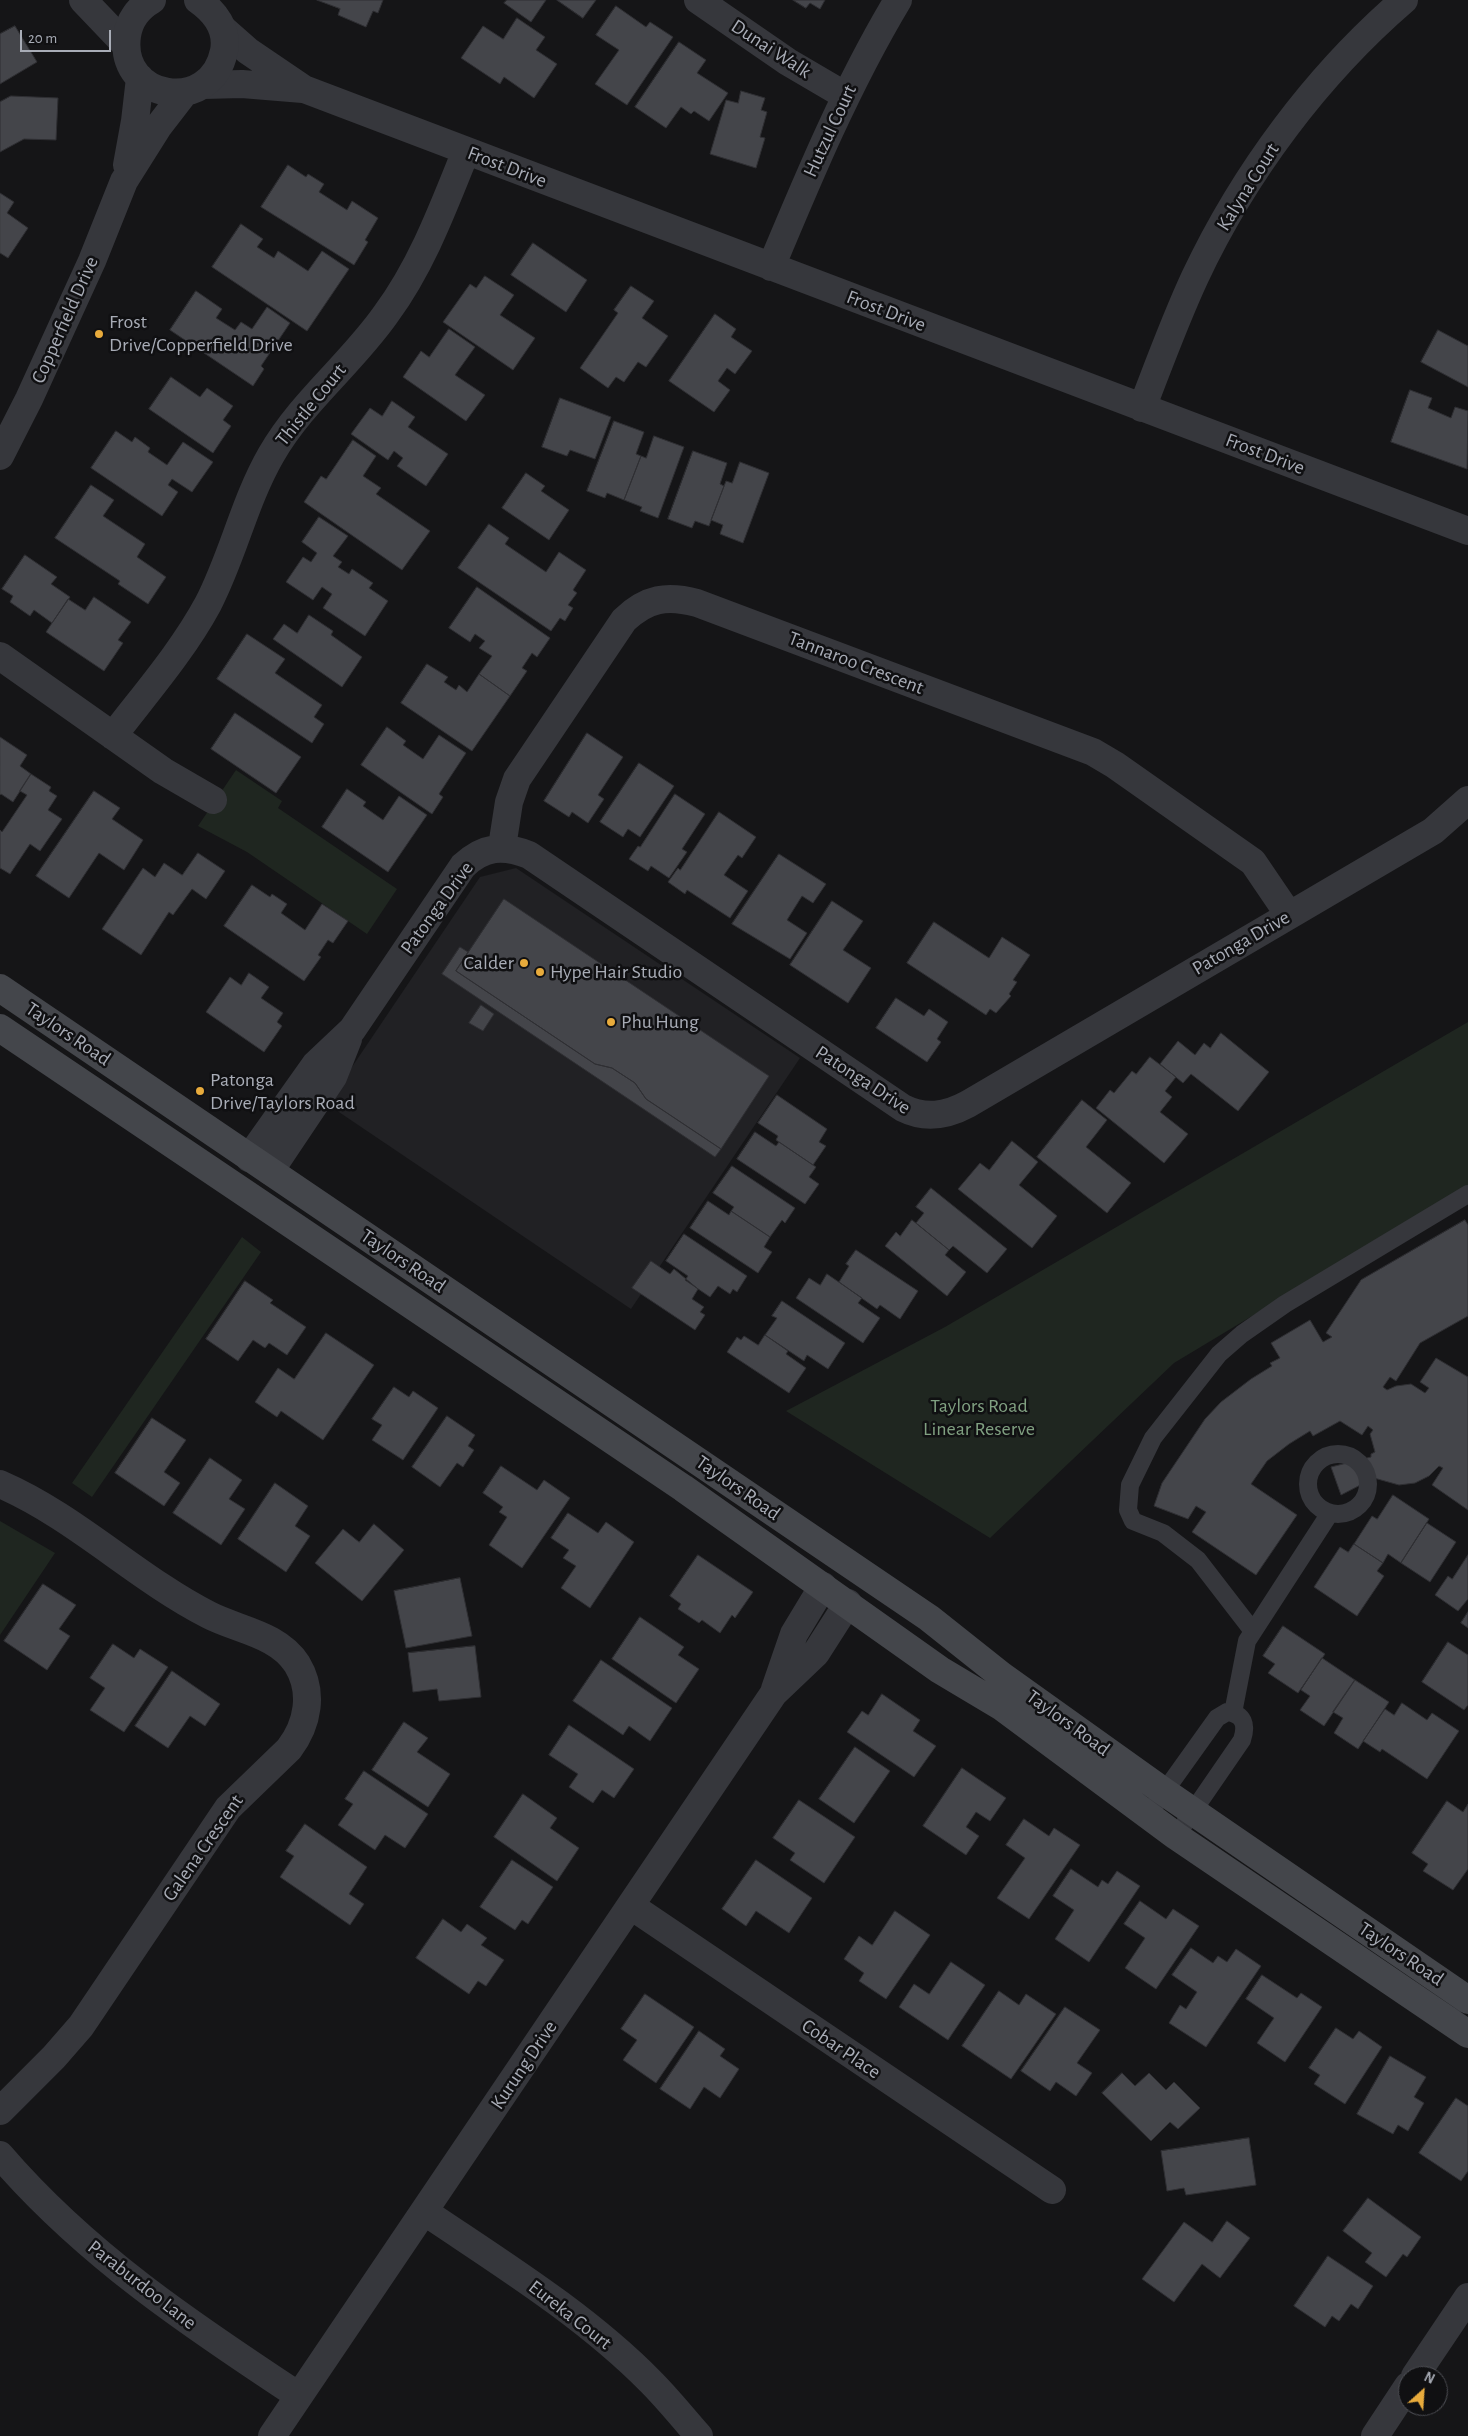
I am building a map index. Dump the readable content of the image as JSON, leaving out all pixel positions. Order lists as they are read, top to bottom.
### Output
{
  "streets": {
    "main road": ["Taylors Road"],
    "street": [
      "Dunai Walk",
      "Hutzul Court",
      "Frost Drive",
      "Kalyna Court",
      "Copperfield Drive",
      "Thistle Court",
      "Tannaroo Crescent",
      "Patonga Drive",
      "Galena Crescent",
      "Cobar Place",
      "Kurung Drive",
      "Paraburdoo Lane",
      "Eureka Court"
    ]
  },
  "crossings": [
    ["Dunai Walk", "Hutzul Court"],
    ["Hutzul Court", "Frost Drive"],
    ["Frost Drive", "Kalyna Court"],
    ["Frost Drive", "Copperfield Drive"],
    ["Frost Drive", "Thistle Court"],
    ["Tannaroo Crescent", "Patonga Drive"],
    ["Patonga Drive", "Taylors Road"],
    ["Taylors Road", "Kurung Drive"],
    ["Cobar Place", "Kurung Drive"],
    ["Kurung Drive", "Paraburdoo Lane"],
    ["Kurung Drive", "Eureka Court"]
  ],
  "parks": ["Taylors Road Linear Reserve"],
  "places": [
    "Frost Drive/Copperfield Drive",
    "Calder",
    "Hype Hair Studio",
    "Phu Hung",
    "Patonga Drive/Taylors Road"
  ],
  "scale_bar": "20 m",
  "north": "top right"
}
